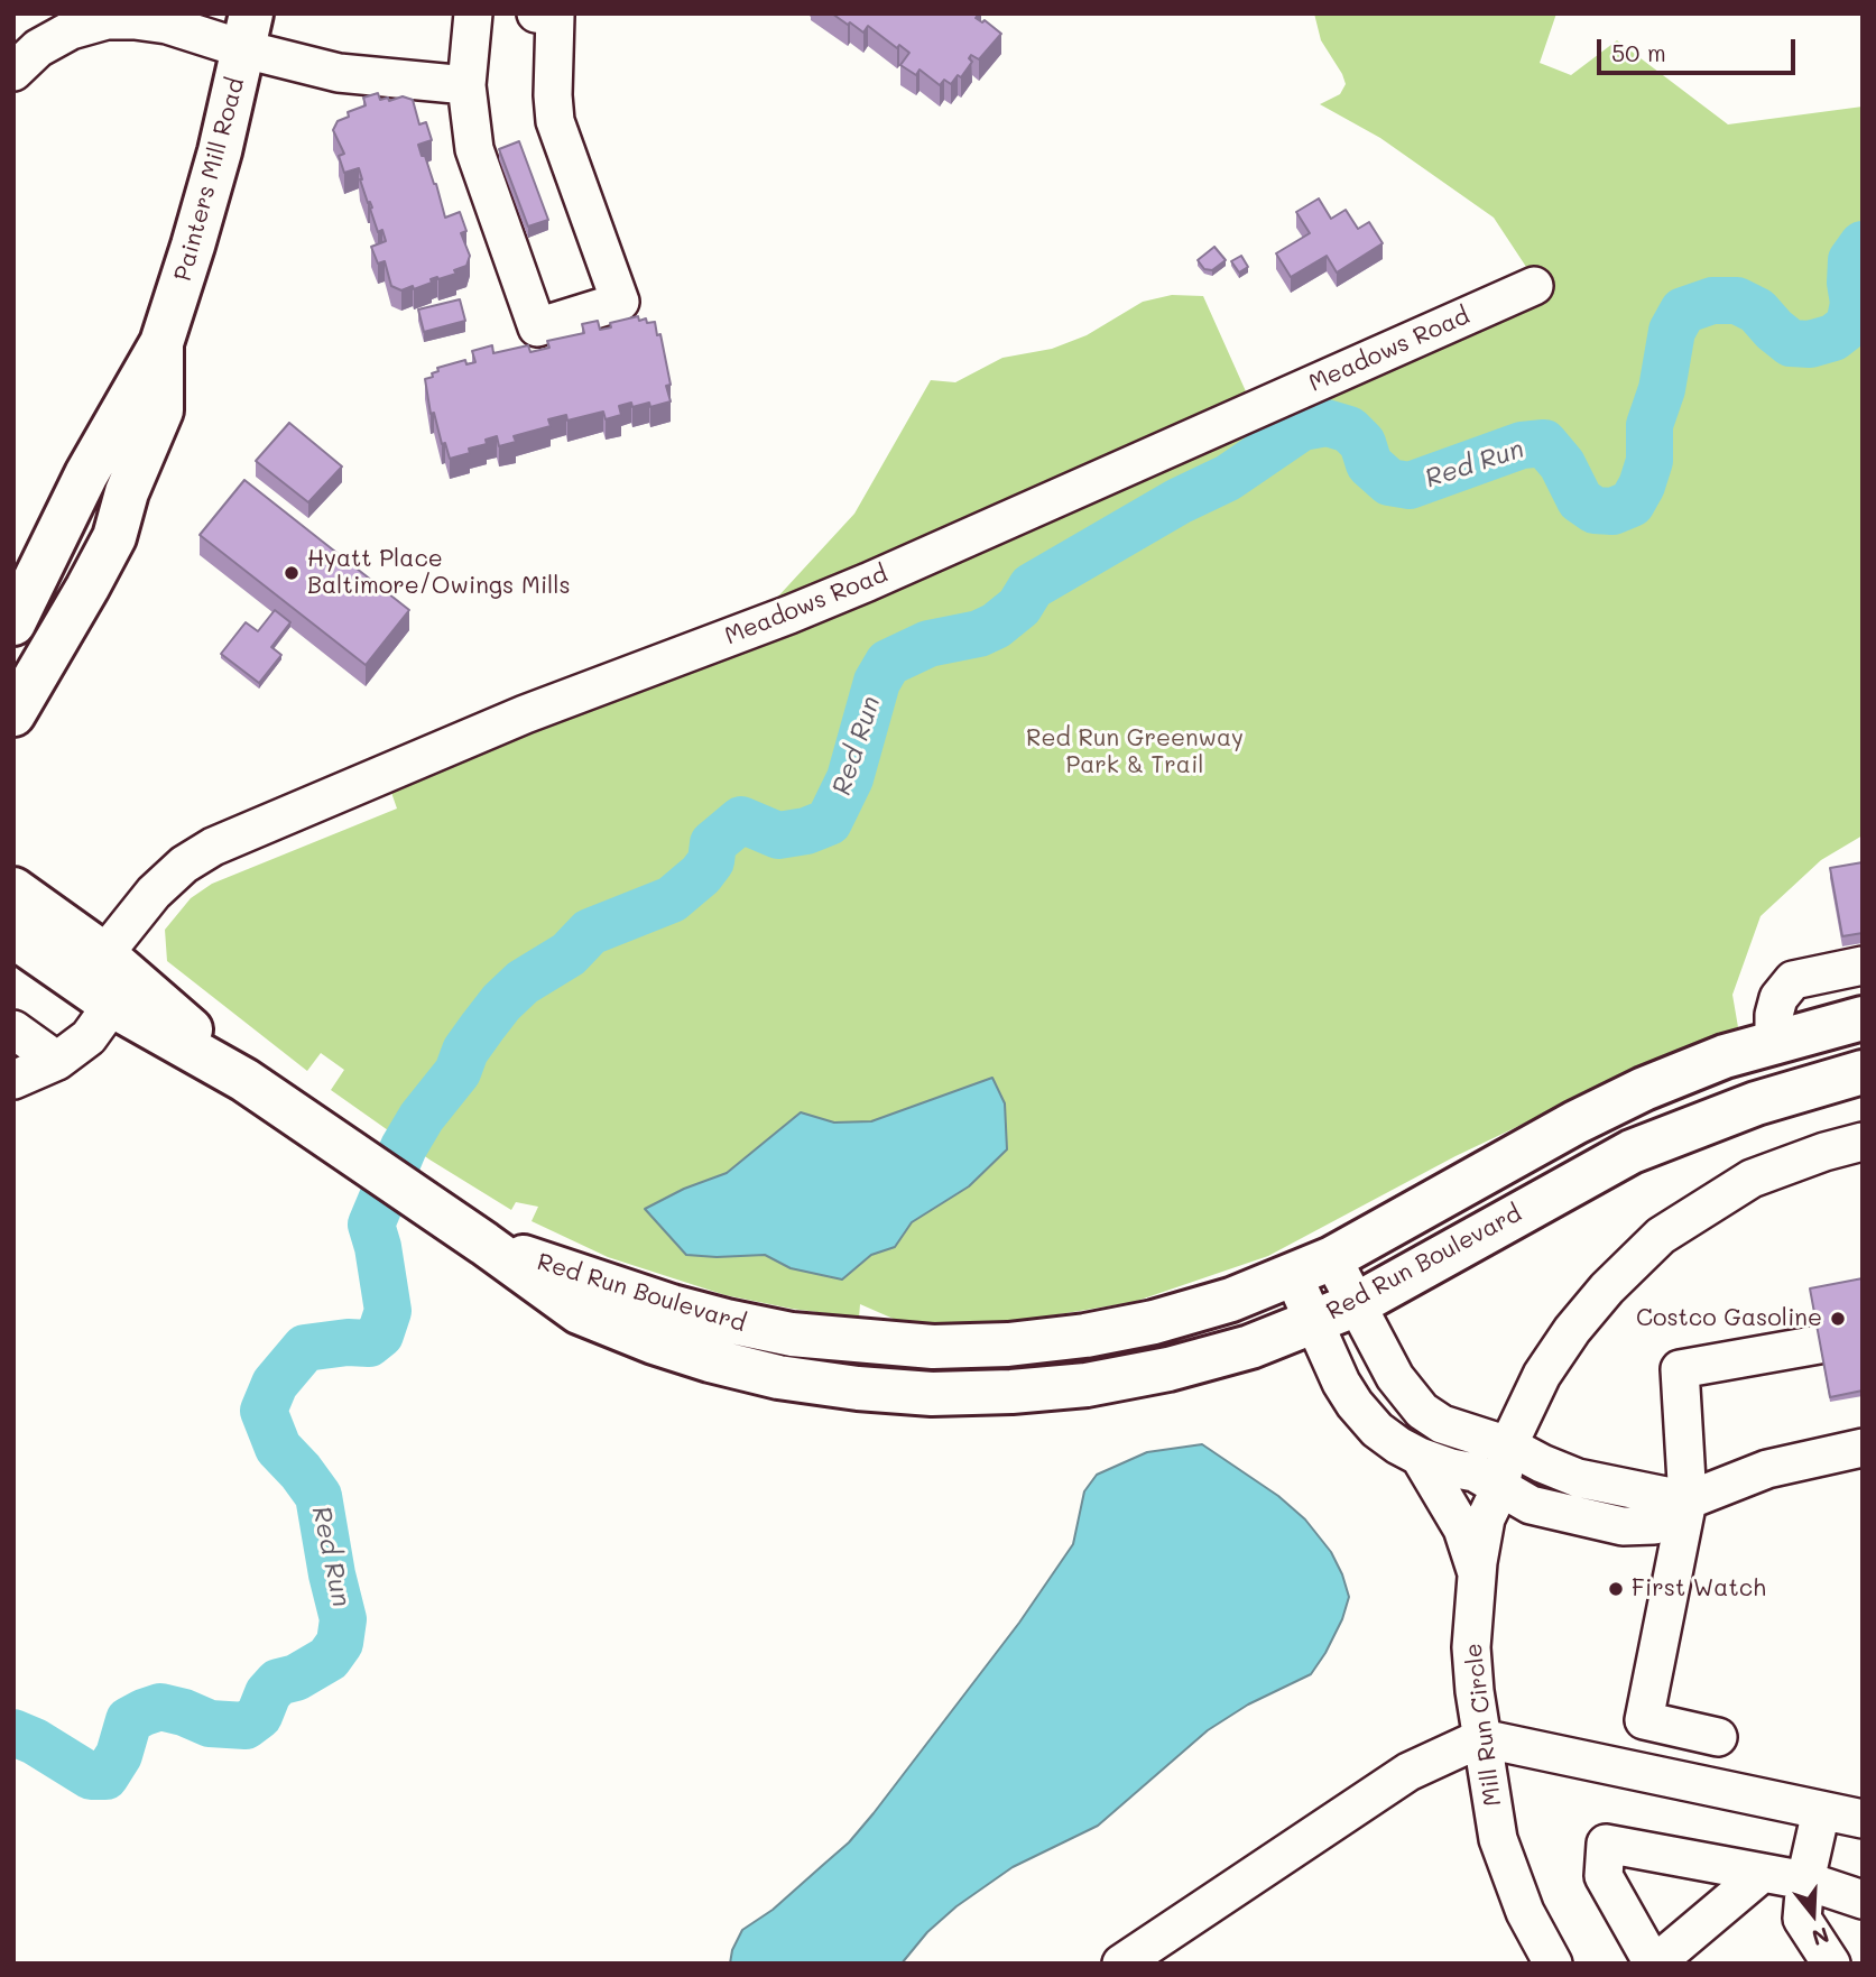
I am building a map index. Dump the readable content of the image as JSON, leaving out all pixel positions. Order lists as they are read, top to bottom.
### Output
{
  "streets": {
    "main road": ["Painters Mill Road", "Red Run Boulevard"],
    "street": ["Meadows Road", "Mill Run Circle"]
  },
  "crossings": [
    ["Meadows Road", "Red Run Boulevard"]
  ],
  "water": ["Red Run"],
  "parks": ["Red Run Greenway Park & Trail"],
  "places": ["Hyatt Place Baltimore/Owings Mills", "Costco Gasoline", "First Watch"],
  "scale_bar": "50 m",
  "north": "bottom"
}
